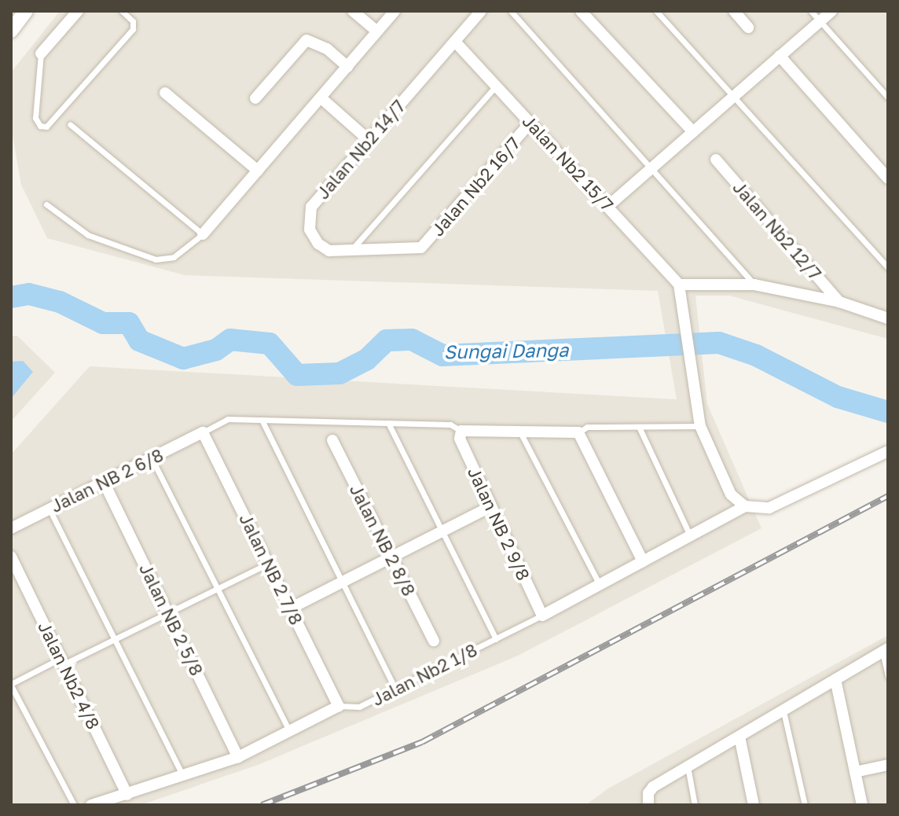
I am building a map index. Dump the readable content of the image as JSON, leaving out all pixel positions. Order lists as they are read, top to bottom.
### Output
{
  "streets": {
    "street": [
      "Jalan Nb2 14/7",
      "Jalan Nb2 15/7",
      "Jalan Nb2 16/7",
      "Jalan Nb2 12/7",
      "Jalan NB 2 6/8",
      "Jalan NB 2 9/8",
      "Jalan NB 2 8/8",
      "Jalan NB 2 7/8",
      "Jalan NB 2 5/8",
      "Jalan Nb2 1/8",
      "Jalan Nb2 4/8"
    ]
  },
  "crossings": [
    ["Jalan Nb2 14/7", "Jalan Nb2 15/7"],
    ["Jalan Nb2 14/7", "Jalan Nb2 16/7"],
    ["Jalan Nb2 15/7", "Jalan Nb2 16/7"],
    ["Jalan NB 2 6/8", "Jalan NB 2 7/8"],
    ["Jalan NB 2 6/8", "Jalan NB 2 5/8"],
    ["Jalan NB 2 9/8", "Jalan Nb2 1/8"],
    ["Jalan NB 2 7/8", "Jalan Nb2 1/8"],
    ["Jalan NB 2 5/8", "Jalan Nb2 1/8"],
    ["Jalan Nb2 1/8", "Jalan Nb2 4/8"]
  ],
  "water": ["Sungai Danga"]
}
